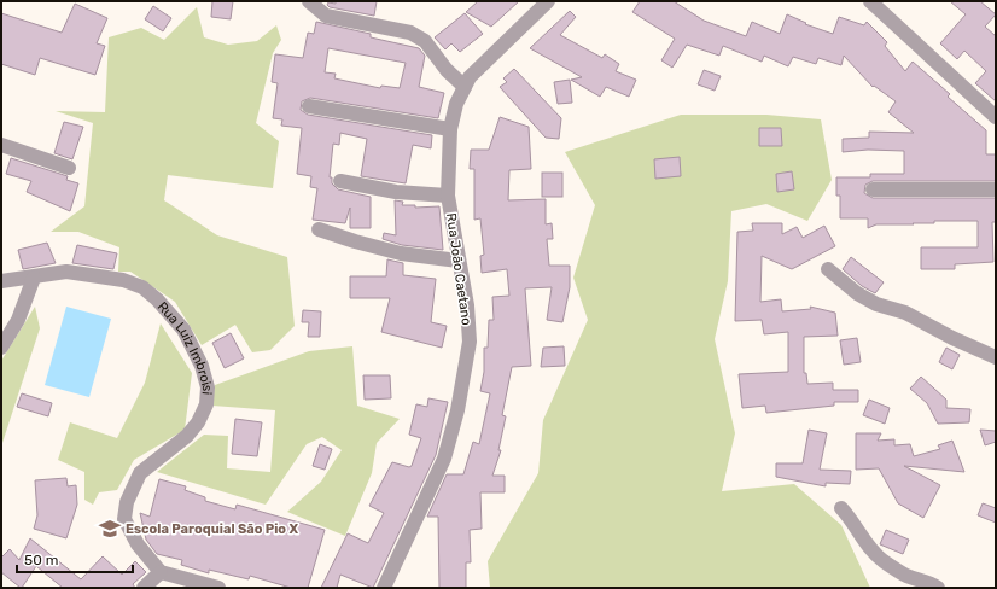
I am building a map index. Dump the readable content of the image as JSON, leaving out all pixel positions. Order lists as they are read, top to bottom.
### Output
{
  "streets": {
    "street": ["Rua João Caetano", "Rua Luiz Imbroisi"]
  },
  "places": {
    "school or university": ["Escola Paroquial São Pio X"]
  },
  "scale_bar": "50 m"
}
